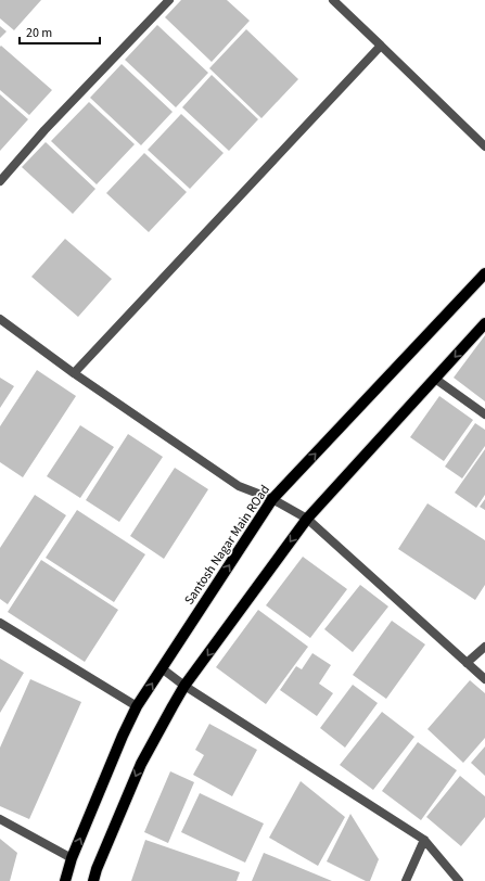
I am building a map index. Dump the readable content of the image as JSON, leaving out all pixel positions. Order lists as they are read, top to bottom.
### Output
{
  "streets": {
    "main road": ["Santosh Nagar Main ROad"]
  },
  "scale_bar": "20 m"
}
